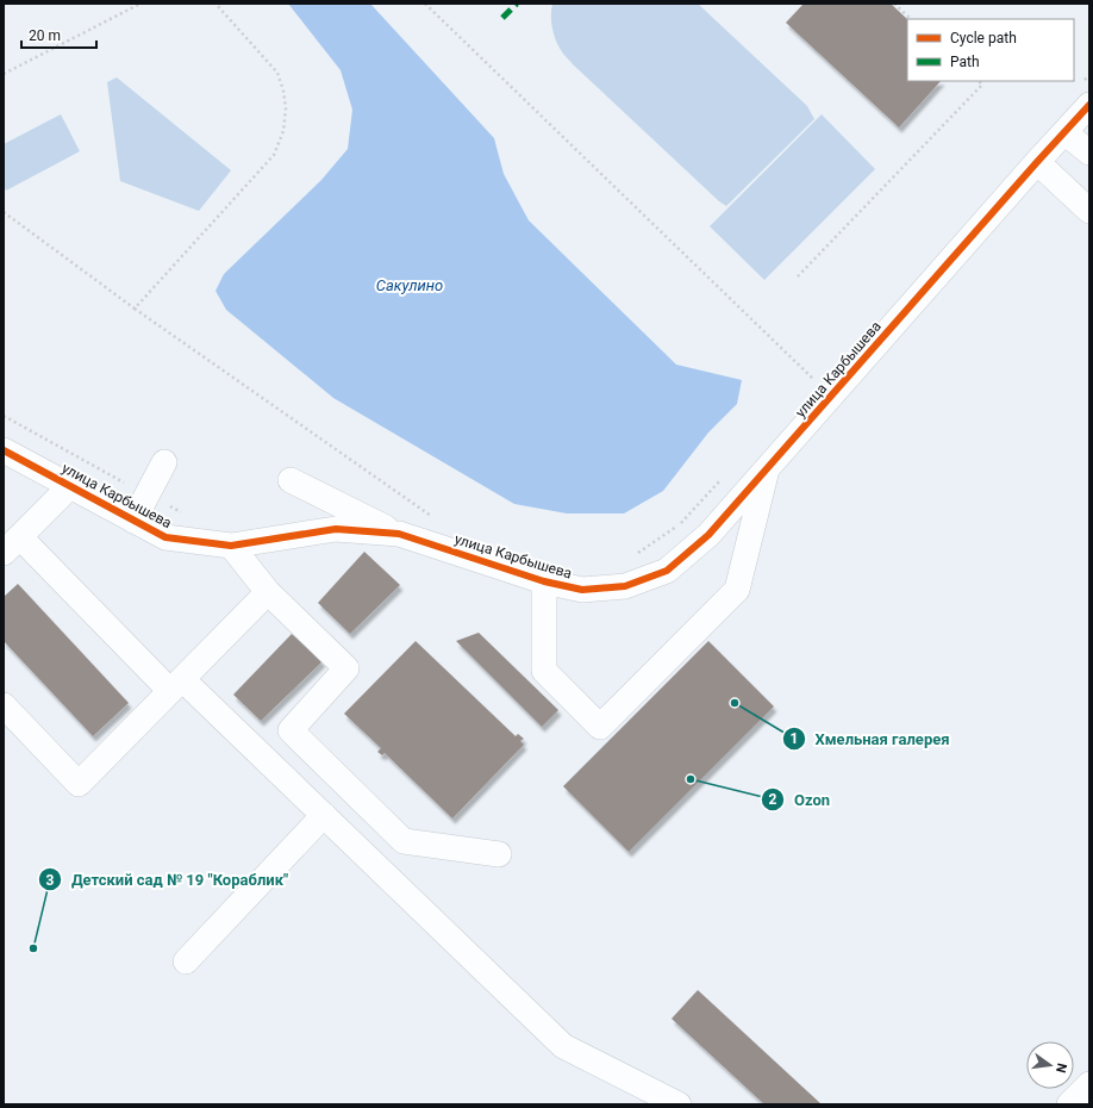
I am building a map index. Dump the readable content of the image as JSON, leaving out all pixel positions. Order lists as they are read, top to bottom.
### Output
{
  "streets": {
    "street": ["улица Карбышева"]
  },
  "water": ["Сакулино"],
  "places": ["Хмельная галерея", "Ozon", "Детский сад № 19 \"Кораблик\""],
  "legend": ["Cycle path", "Path"],
  "scale_bar": "20 m",
  "north": "right"
}
